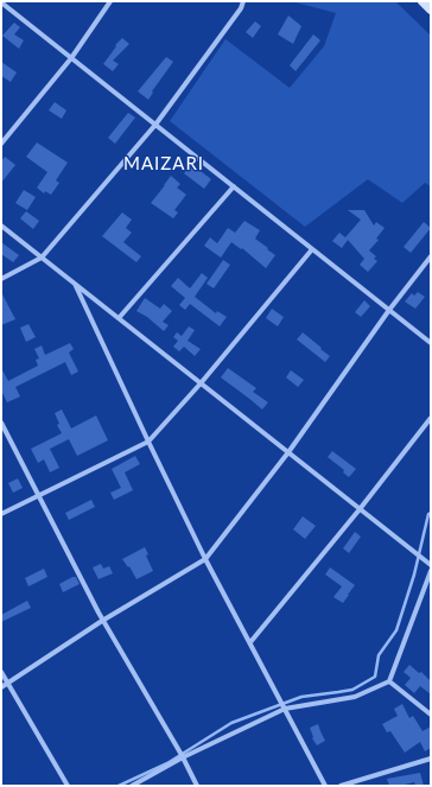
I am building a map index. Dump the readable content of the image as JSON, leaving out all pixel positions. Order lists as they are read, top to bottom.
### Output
{
  "districts": ["MAIZARI"]
}
